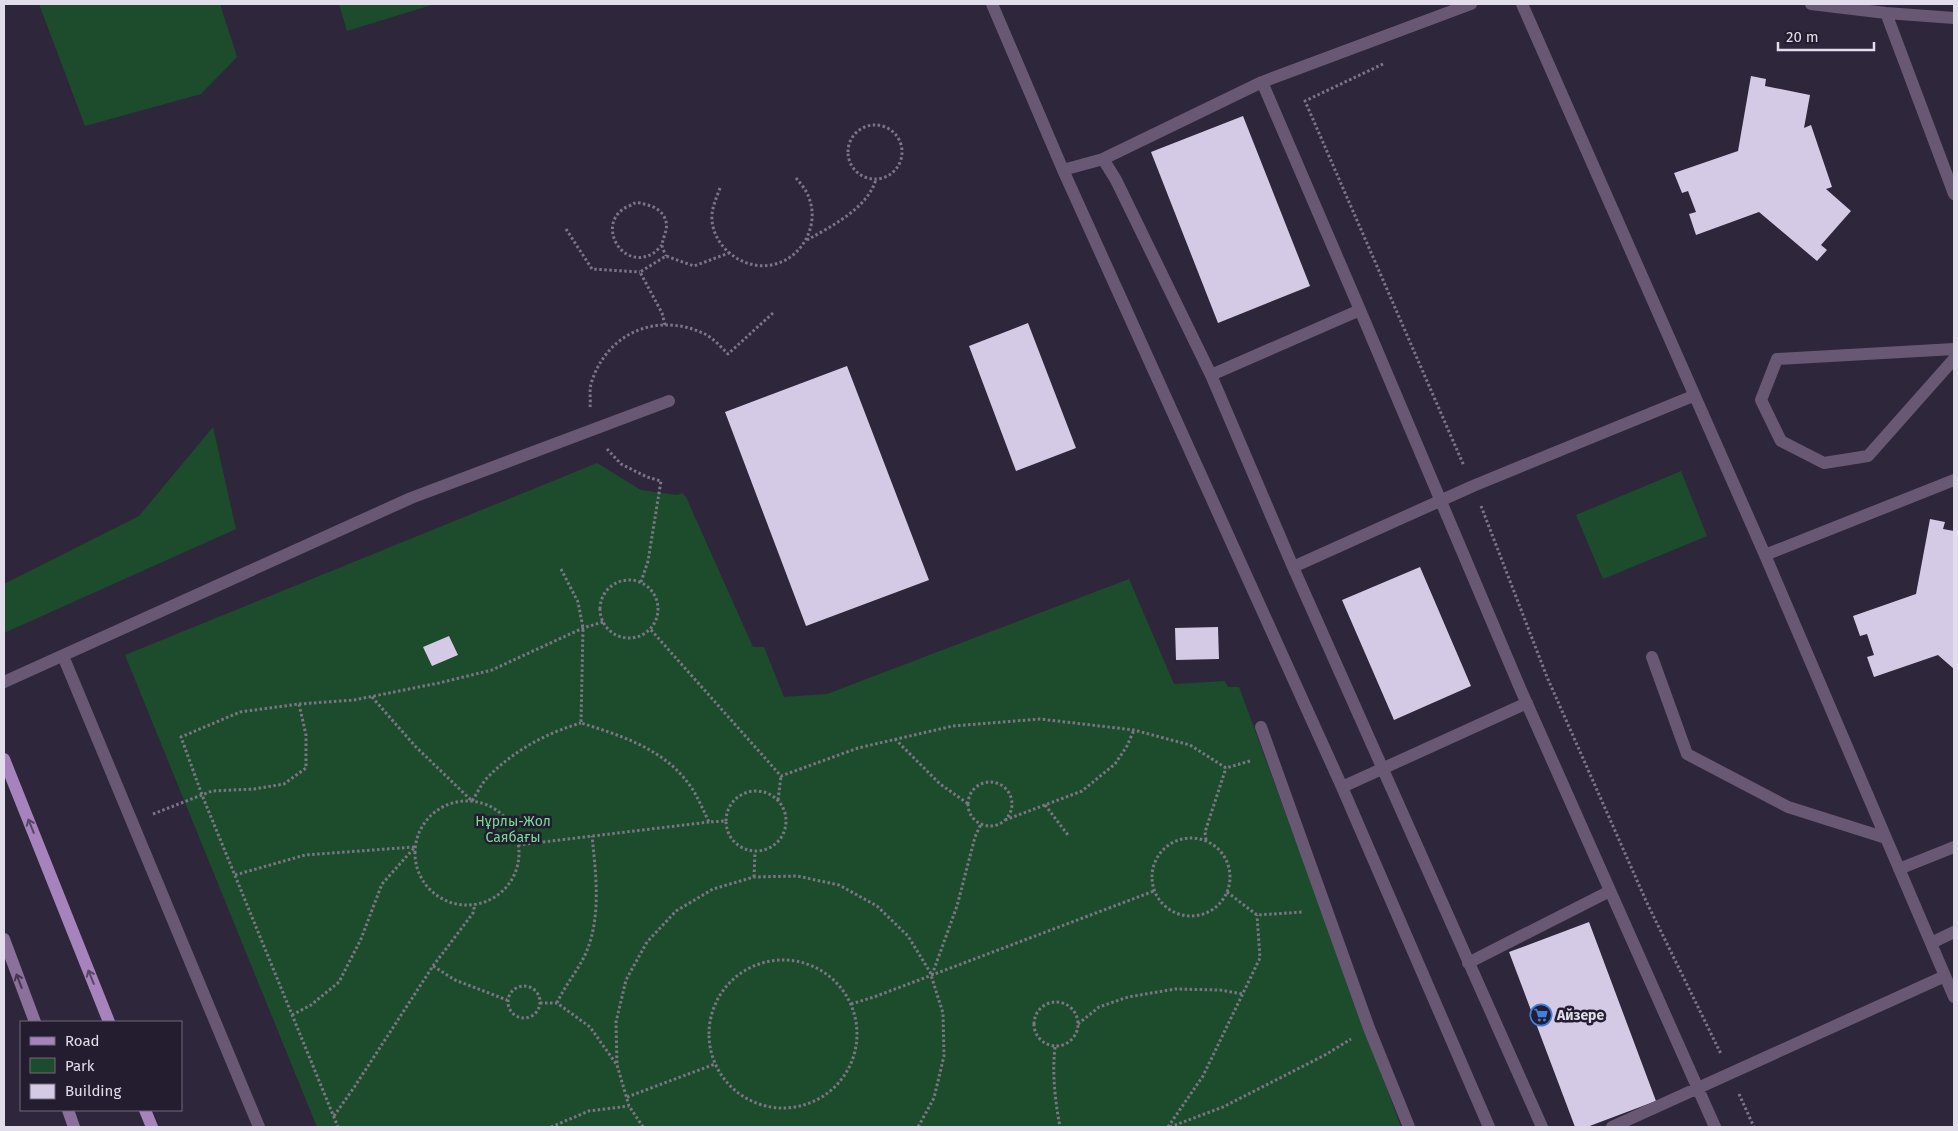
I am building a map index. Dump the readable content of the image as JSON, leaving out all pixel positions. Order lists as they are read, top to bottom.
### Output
{
  "parks": ["Нұрлы-Жол Саябағы"],
  "places": {
    "supermarket": ["Айзере"]
  },
  "legend": ["Road", "Park", "Building"],
  "scale_bar": "20 m"
}
